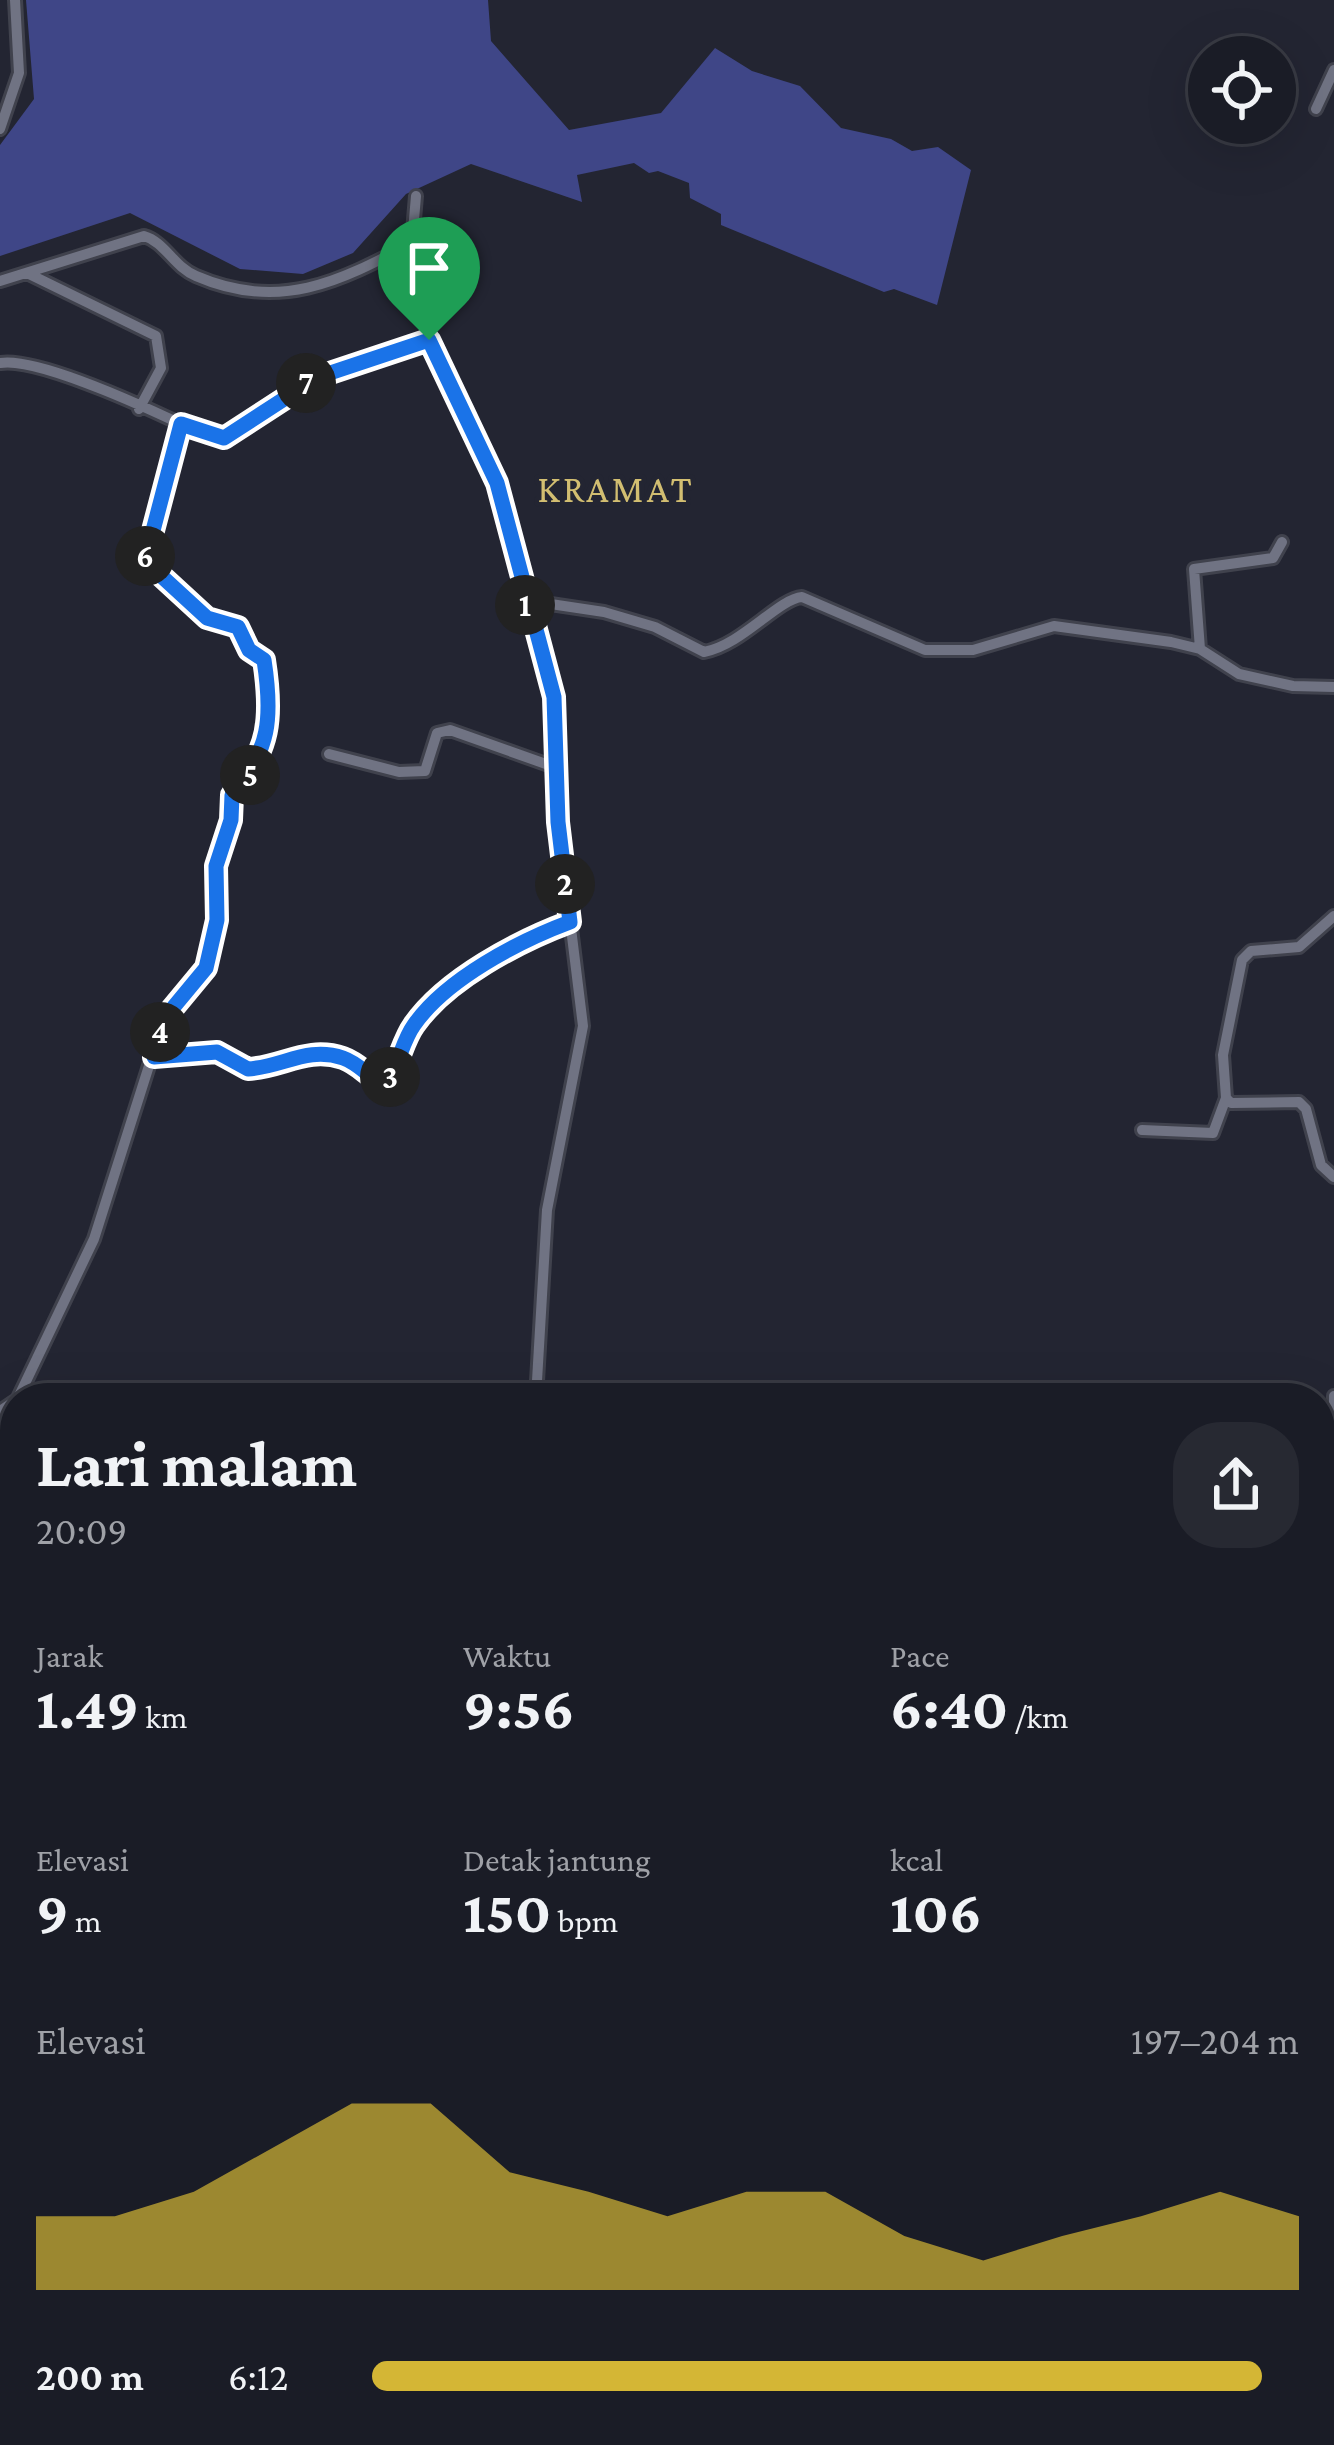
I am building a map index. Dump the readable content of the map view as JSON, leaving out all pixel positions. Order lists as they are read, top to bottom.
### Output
{
  "districts": ["KRAMAT"],
  "page": {
    "pins": [
      "7",
      "6",
      "1",
      "5",
      "2",
      "4",
      "3"
    ],
    "heading": ["Lari malam", "20:09"],
    "stats": [
      ["Jarak", "1.49 km"],
      ["Waktu", "9:56"],
      ["Pace", "6:40 /km"],
      ["Elevasi", "9 m"],
      ["Detak jantung", "150 bpm"],
      ["kcal", "106"]
    ],
    "chart": ["Elevasi", "197–204 m"],
    "list": [
      {
        "name": "200 m",
        "note": "6:12"
      }
    ]
  }
}
